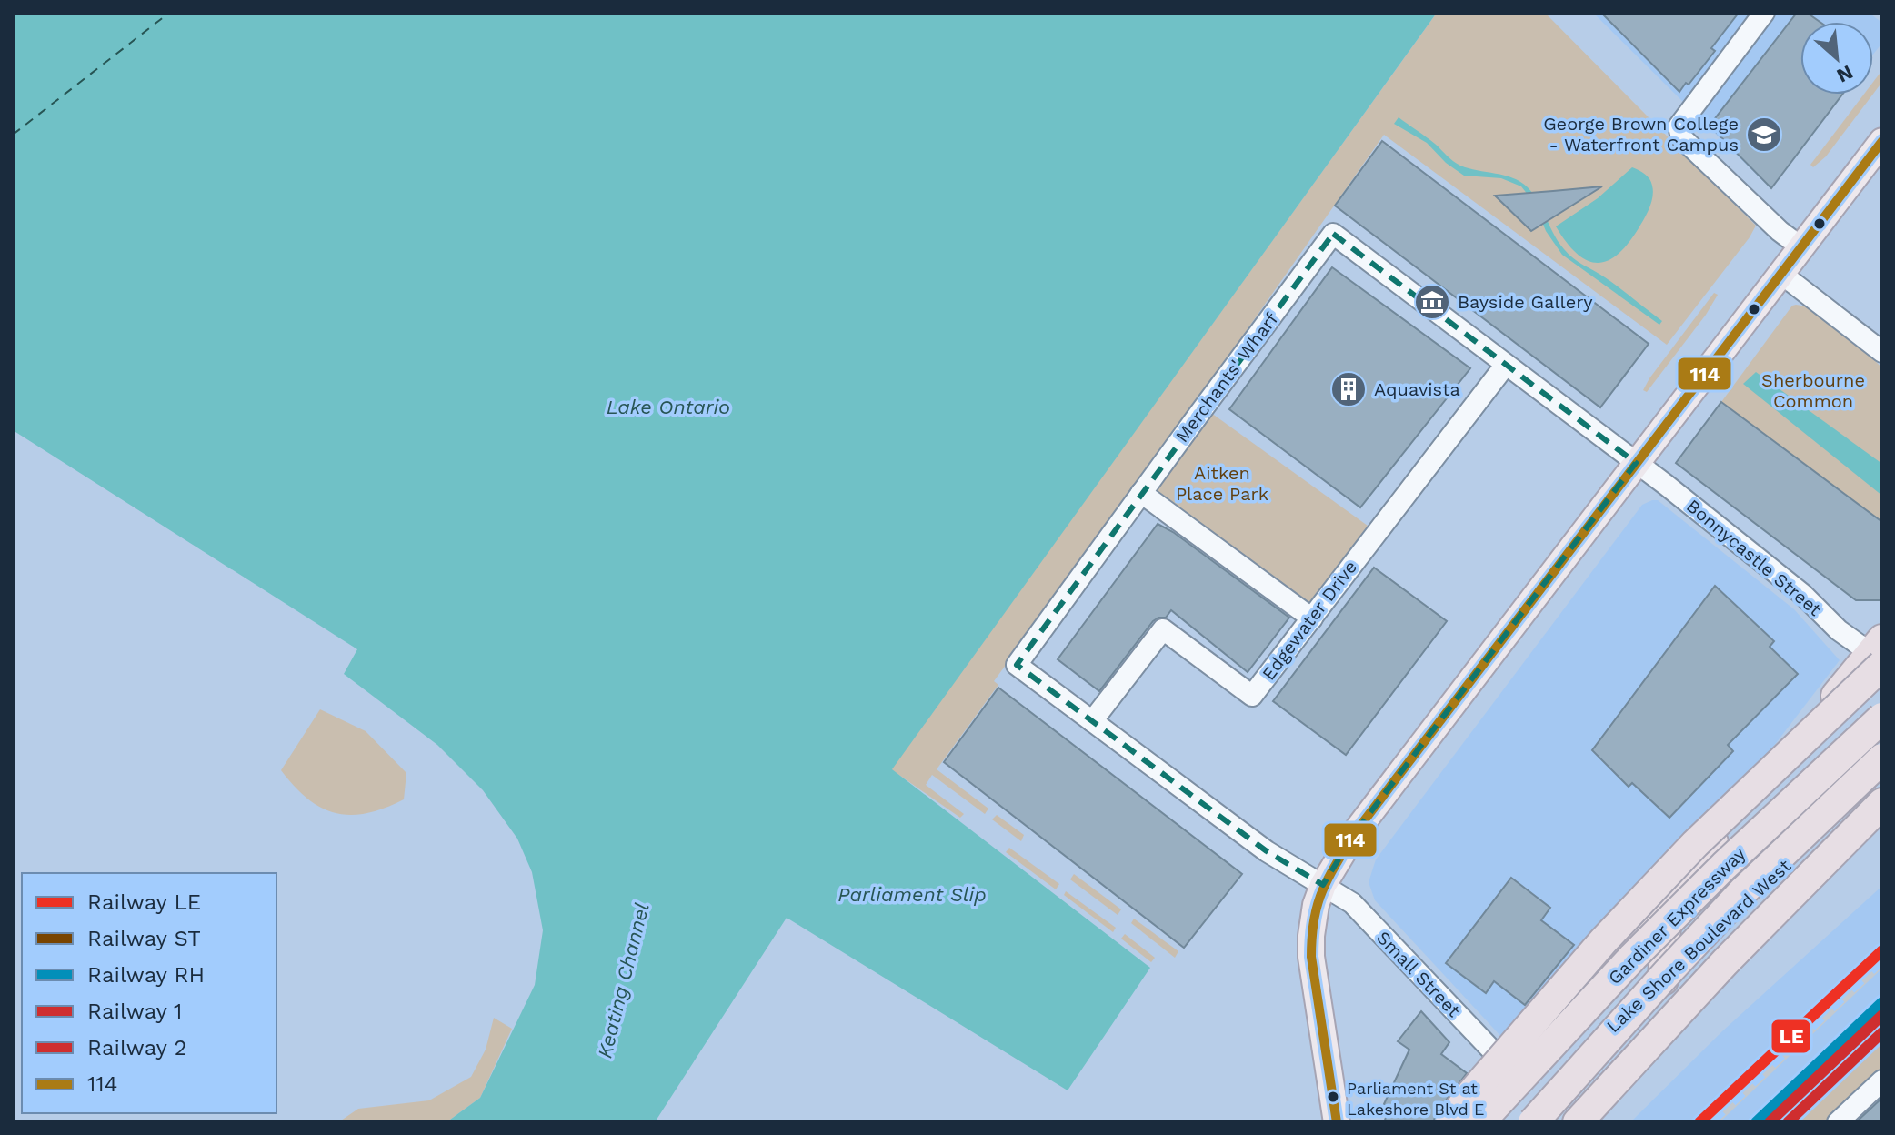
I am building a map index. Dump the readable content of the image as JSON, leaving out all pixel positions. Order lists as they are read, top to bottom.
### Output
{
  "streets": {
    "highway": ["Gardiner Expressway", "Lake Shore Boulevard West"],
    "street": [
      "Merchants' Wharf",
      "Bonnycastle Street",
      "Edgewater Drive",
      "Small Street"
    ]
  },
  "crossings": [
    ["Merchants' Wharf", "Bonnycastle Street"],
    ["Merchants' Wharf", "Edgewater Drive"],
    ["Merchants' Wharf", "Small Street"]
  ],
  "water": ["Lake Ontario", "Parliament Slip", "Keating Channel"],
  "parks": ["Sherbourne Common", "Aitken Place Park"],
  "places": {
    "school or university": ["George Brown College - Waterfront Campus"],
    "museum": ["Bayside Gallery"],
    "building": ["Aquavista"],
    "other": ["Parliament St at Lakeshore Blvd E"]
  },
  "lines": [
    "transit line 114",
    "rail line LE",
    "rail line RH",
    "rail line ST",
    "rail line 1",
    "rail line 2"
  ],
  "legend": [
    "Railway LE",
    "Railway ST",
    "Railway RH",
    "Railway 1",
    "Railway 2",
    "114"
  ],
  "north": "bottom right"
}
